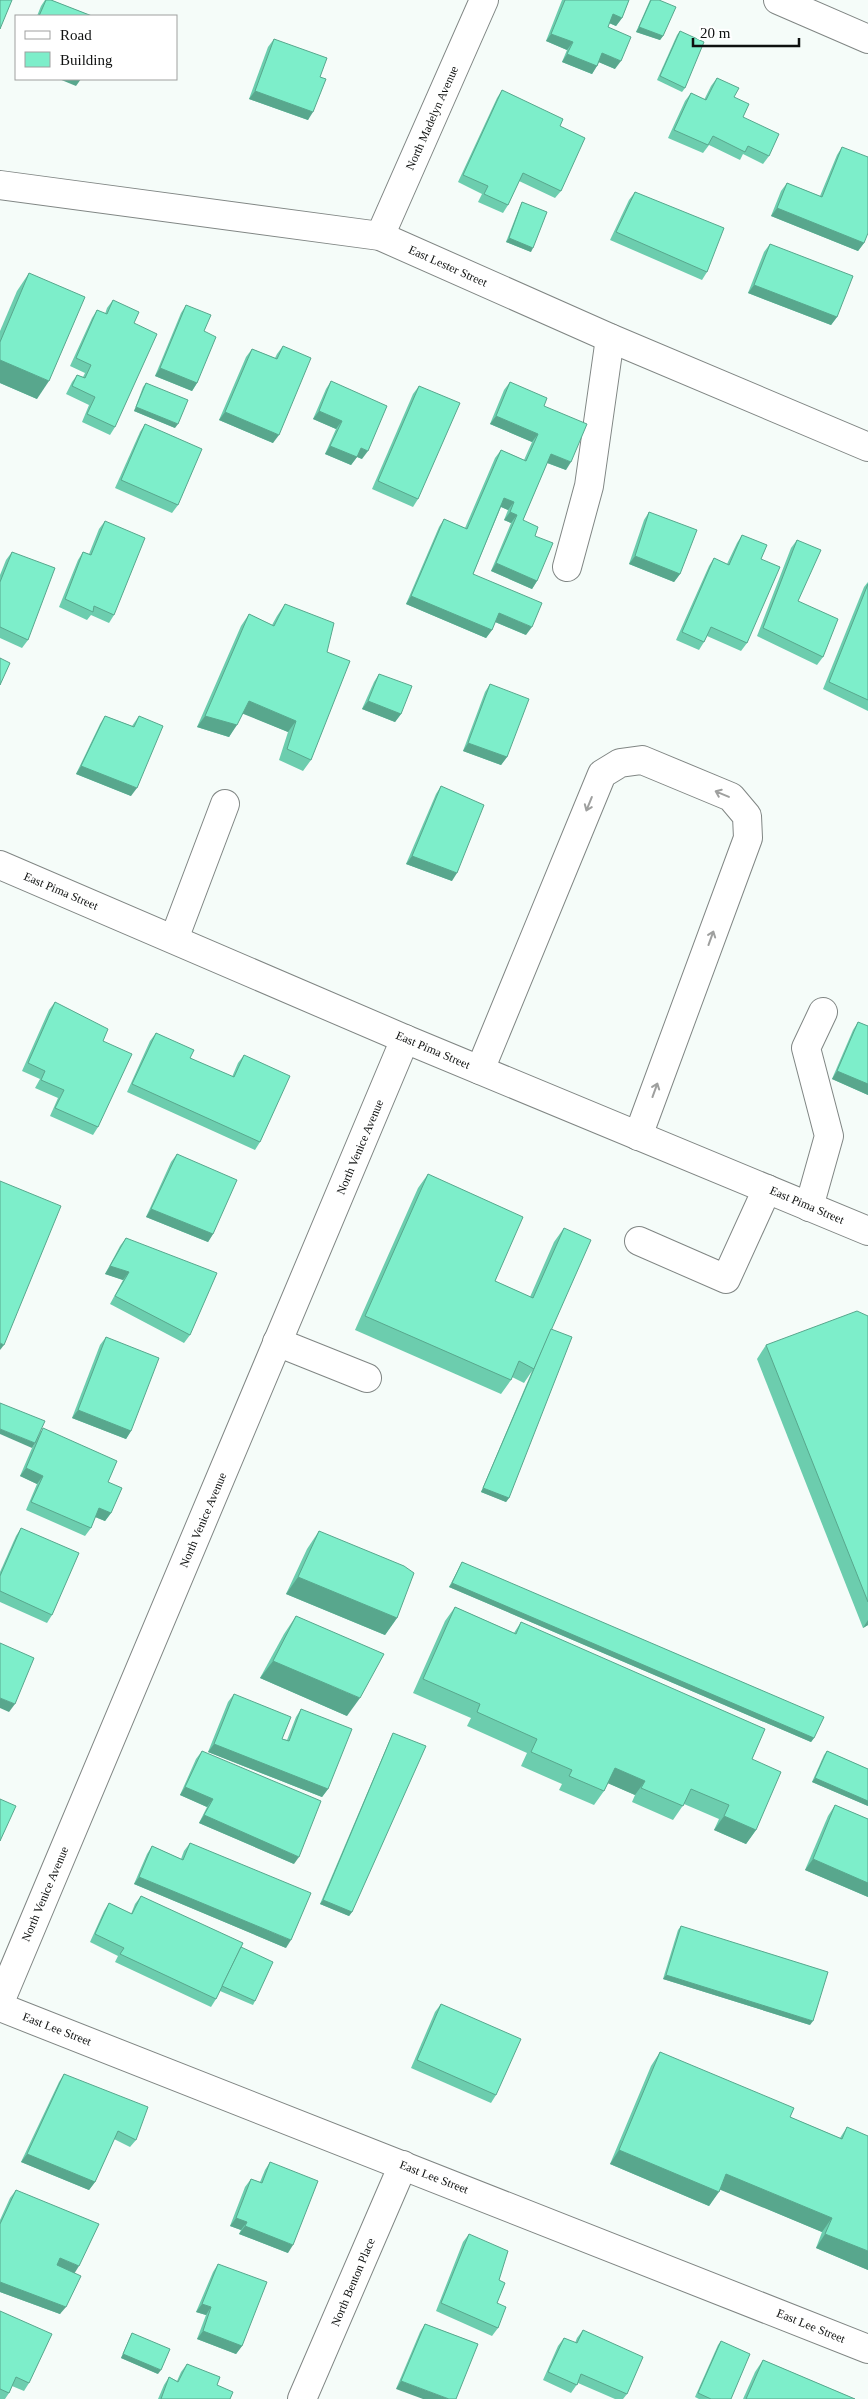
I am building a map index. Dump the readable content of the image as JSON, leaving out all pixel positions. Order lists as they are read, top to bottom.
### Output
{
  "streets": {
    "street": [
      "North Madelyn Avenue",
      "East Lester Street",
      "East Pima Street",
      "North Venice Avenue",
      "East Lee Street",
      "North Benton Place"
    ]
  },
  "crossings": [
    ["North Madelyn Avenue", "East Lester Street"],
    ["East Pima Street", "North Venice Avenue"],
    ["East Lee Street", "North Benton Place"]
  ],
  "legend": ["Road", "Building"],
  "scale_bar": "20 m"
}
